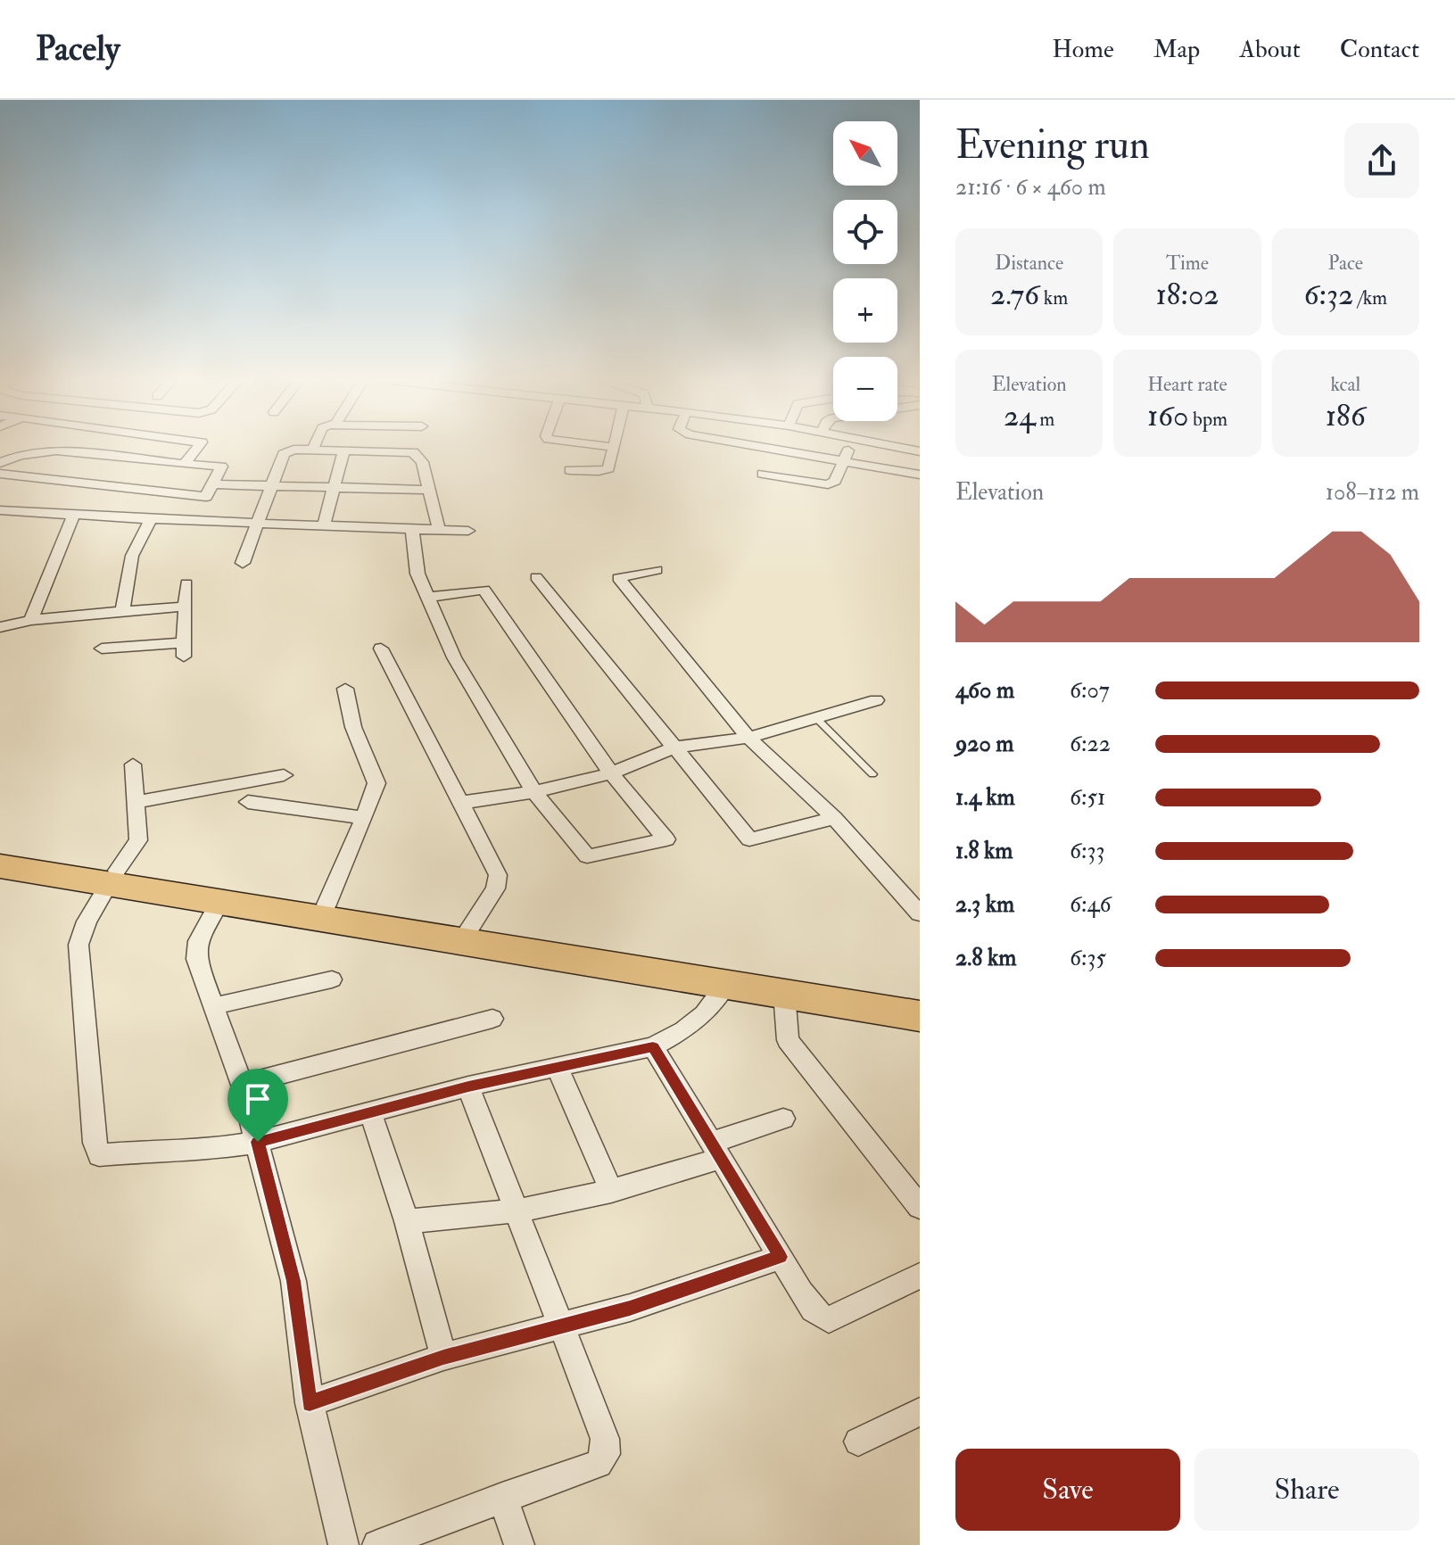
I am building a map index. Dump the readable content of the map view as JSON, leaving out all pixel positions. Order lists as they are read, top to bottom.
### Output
{
  "north": "top left",
  "page": {
    "header": "Pacely",
    "nav": [
      "Home",
      "Map",
      "About",
      "Contact"
    ],
    "heading": ["Evening run", "21:16 · 6 × 460 m"],
    "map_buttons": ["+", "−"],
    "stats": [
      ["Distance", "2.76 km"],
      ["Time", "18:02"],
      ["Pace", "6:32 /km"],
      ["Elevation", "24 m"],
      ["Heart rate", "160 bpm"],
      ["kcal", "186"]
    ],
    "chart": ["Elevation", "108–112 m"],
    "list": [
      {
        "name": "460 m",
        "note": "6:07"
      },
      {
        "name": "920 m",
        "note": "6:22"
      },
      {
        "name": "1.4 km",
        "note": "6:51"
      },
      {
        "name": "1.8 km",
        "note": "6:33"
      },
      {
        "name": "2.3 km",
        "note": "6:46"
      },
      {
        "name": "2.8 km",
        "note": "6:35"
      }
    ],
    "buttons": ["Save", "Share"]
  }
}
